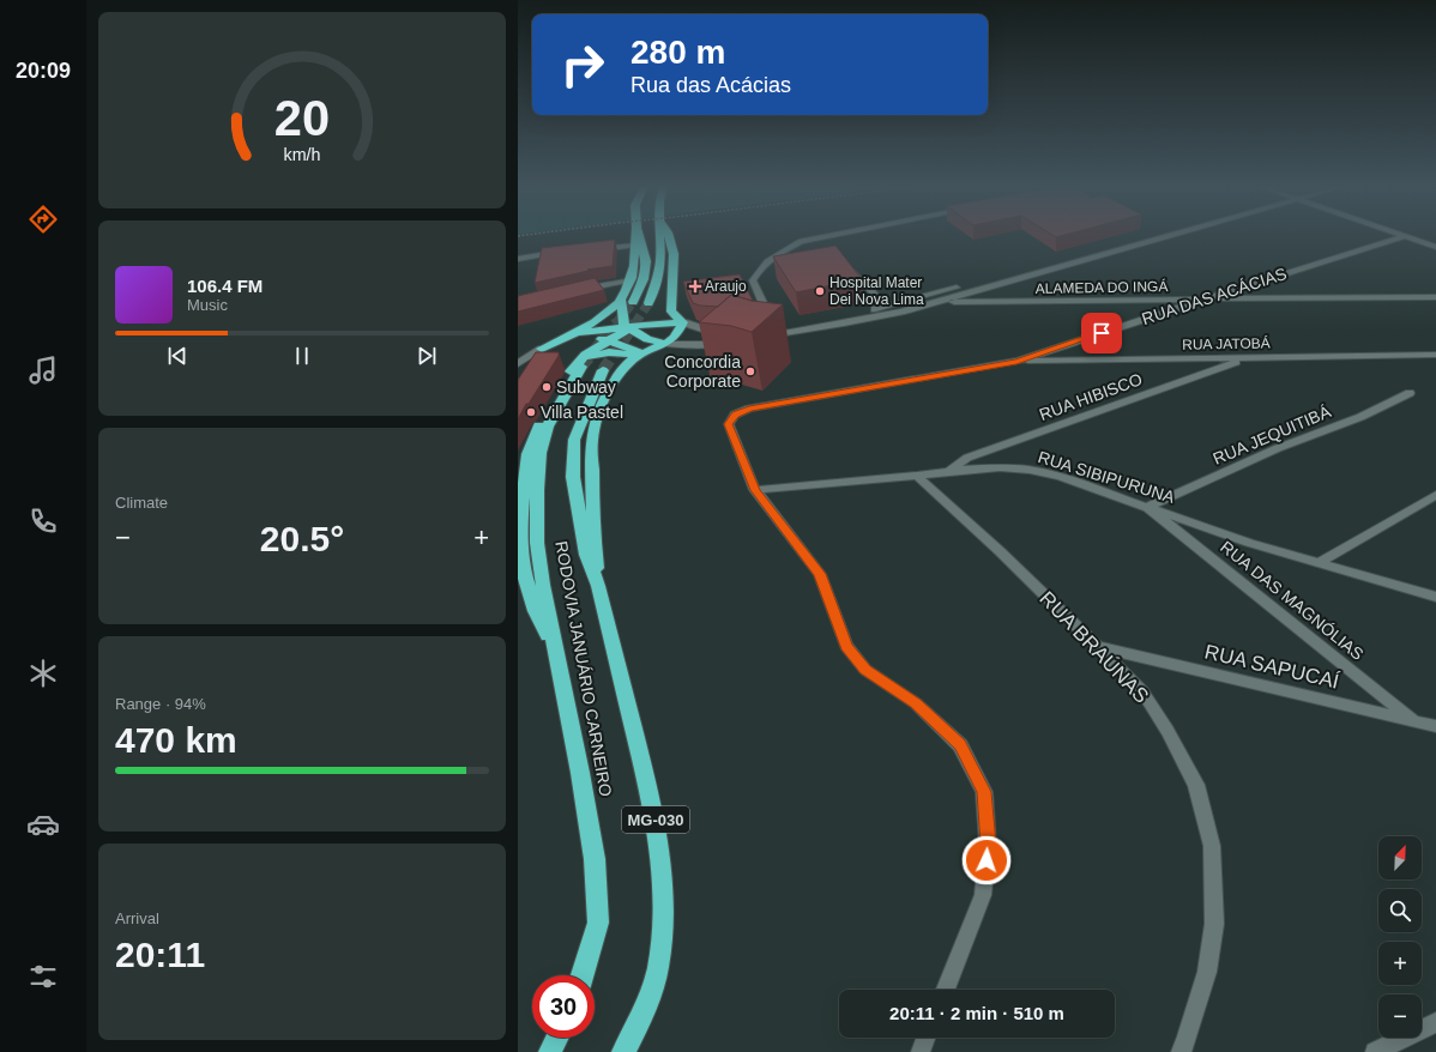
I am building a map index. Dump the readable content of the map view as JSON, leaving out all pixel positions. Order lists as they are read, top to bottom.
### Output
{
  "streets": {
    "highway": ["RODOVIA JANUÁRIO CARNEIRO", "MG-030"],
    "street": [
      "ALAMEDA DO INGÁ",
      "RUA DAS ACÁCIAS",
      "RUA JATOBÁ",
      "RUA HIBISCO",
      "RUA JEQUITIBÁ",
      "RUA SIBIPURUNA",
      "RUA DAS MAGNÓLIAS",
      "RUA BRAÚNAS",
      "RUA SAPUCAÍ"
    ]
  },
  "crossings": [
    ["ALAMEDA DO INGÁ", "RUA DAS ACÁCIAS"],
    ["RUA DAS ACÁCIAS", "RUA JATOBÁ"],
    ["RUA DAS ACÁCIAS", "RUA SIBIPURUNA"],
    ["RUA JATOBÁ", "RUA HIBISCO"],
    ["RUA HIBISCO", "RUA SIBIPURUNA"],
    ["RUA JEQUITIBÁ", "RUA SIBIPURUNA"],
    ["RUA JEQUITIBÁ", "RUA DAS MAGNÓLIAS"],
    ["RUA SIBIPURUNA", "RUA DAS MAGNÓLIAS"],
    ["RUA SIBIPURUNA", "RUA BRAÚNAS"],
    ["RUA DAS MAGNÓLIAS", "RUA SAPUCAÍ"],
    ["RUA BRAÚNAS", "RUA SAPUCAÍ"]
  ],
  "places": {
    "health": ["Araujo"],
    "other": [
      "Hospital Mater Dei Nova Lima",
      "Concordia Corporate",
      "Subway",
      "Villa Pastel"
    ]
  },
  "north": "top right",
  "page": {
    "tabs": "20:09",
    "turn": ["280 m", "Rua das Acácias"],
    "song": ["106.4 FM", "Music"],
    "tile": [
      "Climate",
      ["Range · 94%", "470 km"],
      ["Arrival", "20:11"]
    ],
    "heat": ["−", "20.5°", "+"],
    "map_buttons": ["+", "−"],
    "limit": "30",
    "trip": "20:11 · 2 min · 510 m",
    "gauge": ["20", "km/h"]
  }
}
